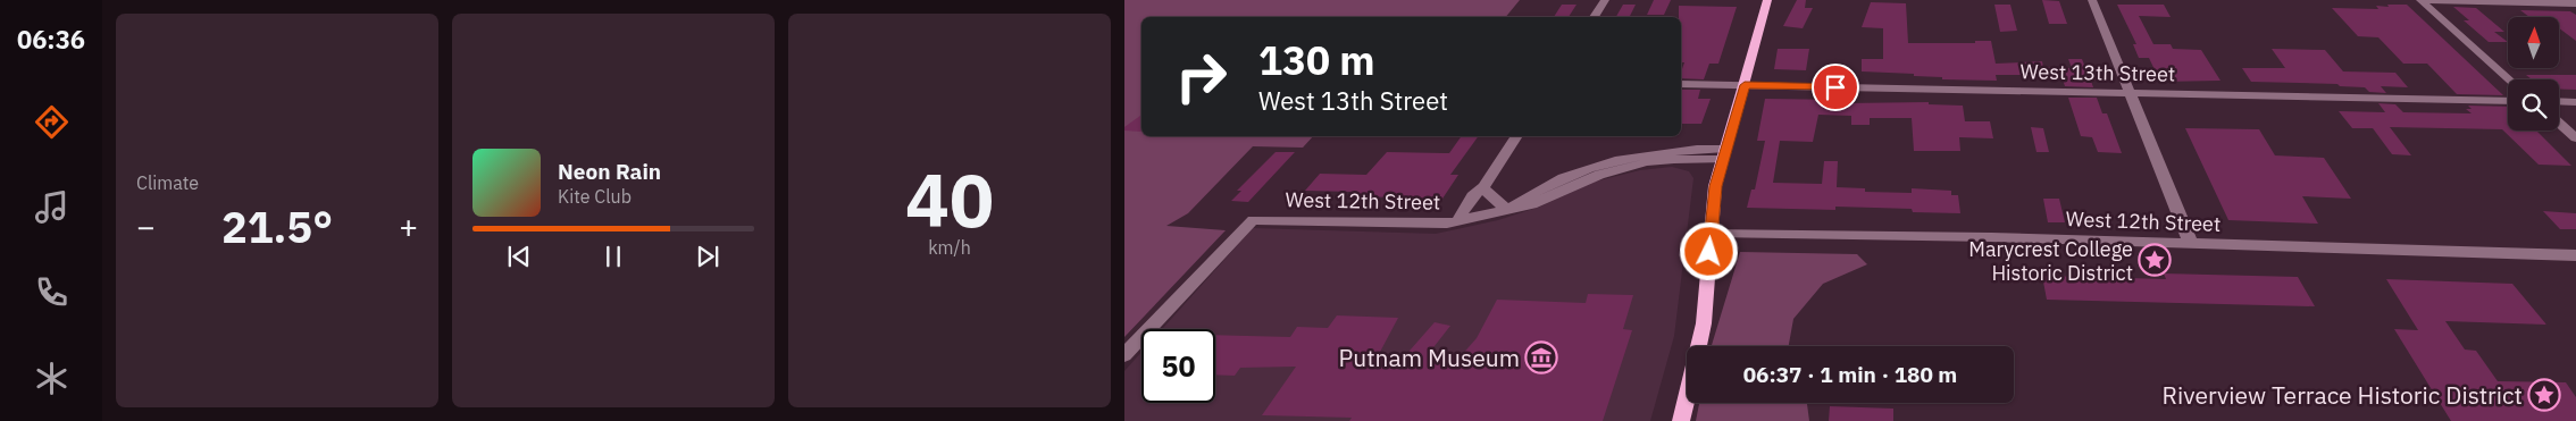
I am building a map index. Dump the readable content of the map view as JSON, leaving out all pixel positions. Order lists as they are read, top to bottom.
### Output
{
  "streets": {
    "street": ["West 13th Street", "West 12th Street"]
  },
  "places": {
    "place": ["Marycrest College Historic District", "Riverview Terrace Historic District"],
    "museum": ["Putnam Museum"]
  },
  "north": "top",
  "page": {
    "tabs": "06:36",
    "tile": [
      "Climate",
      ["40", "km/h"]
    ],
    "turn": ["130 m", "West 13th Street"],
    "song": ["Neon Rain", "Kite Club"],
    "heat": ["−", "21.5°", "+"],
    "limit": "50",
    "trip": "06:37 · 1 min · 180 m"
  }
}
